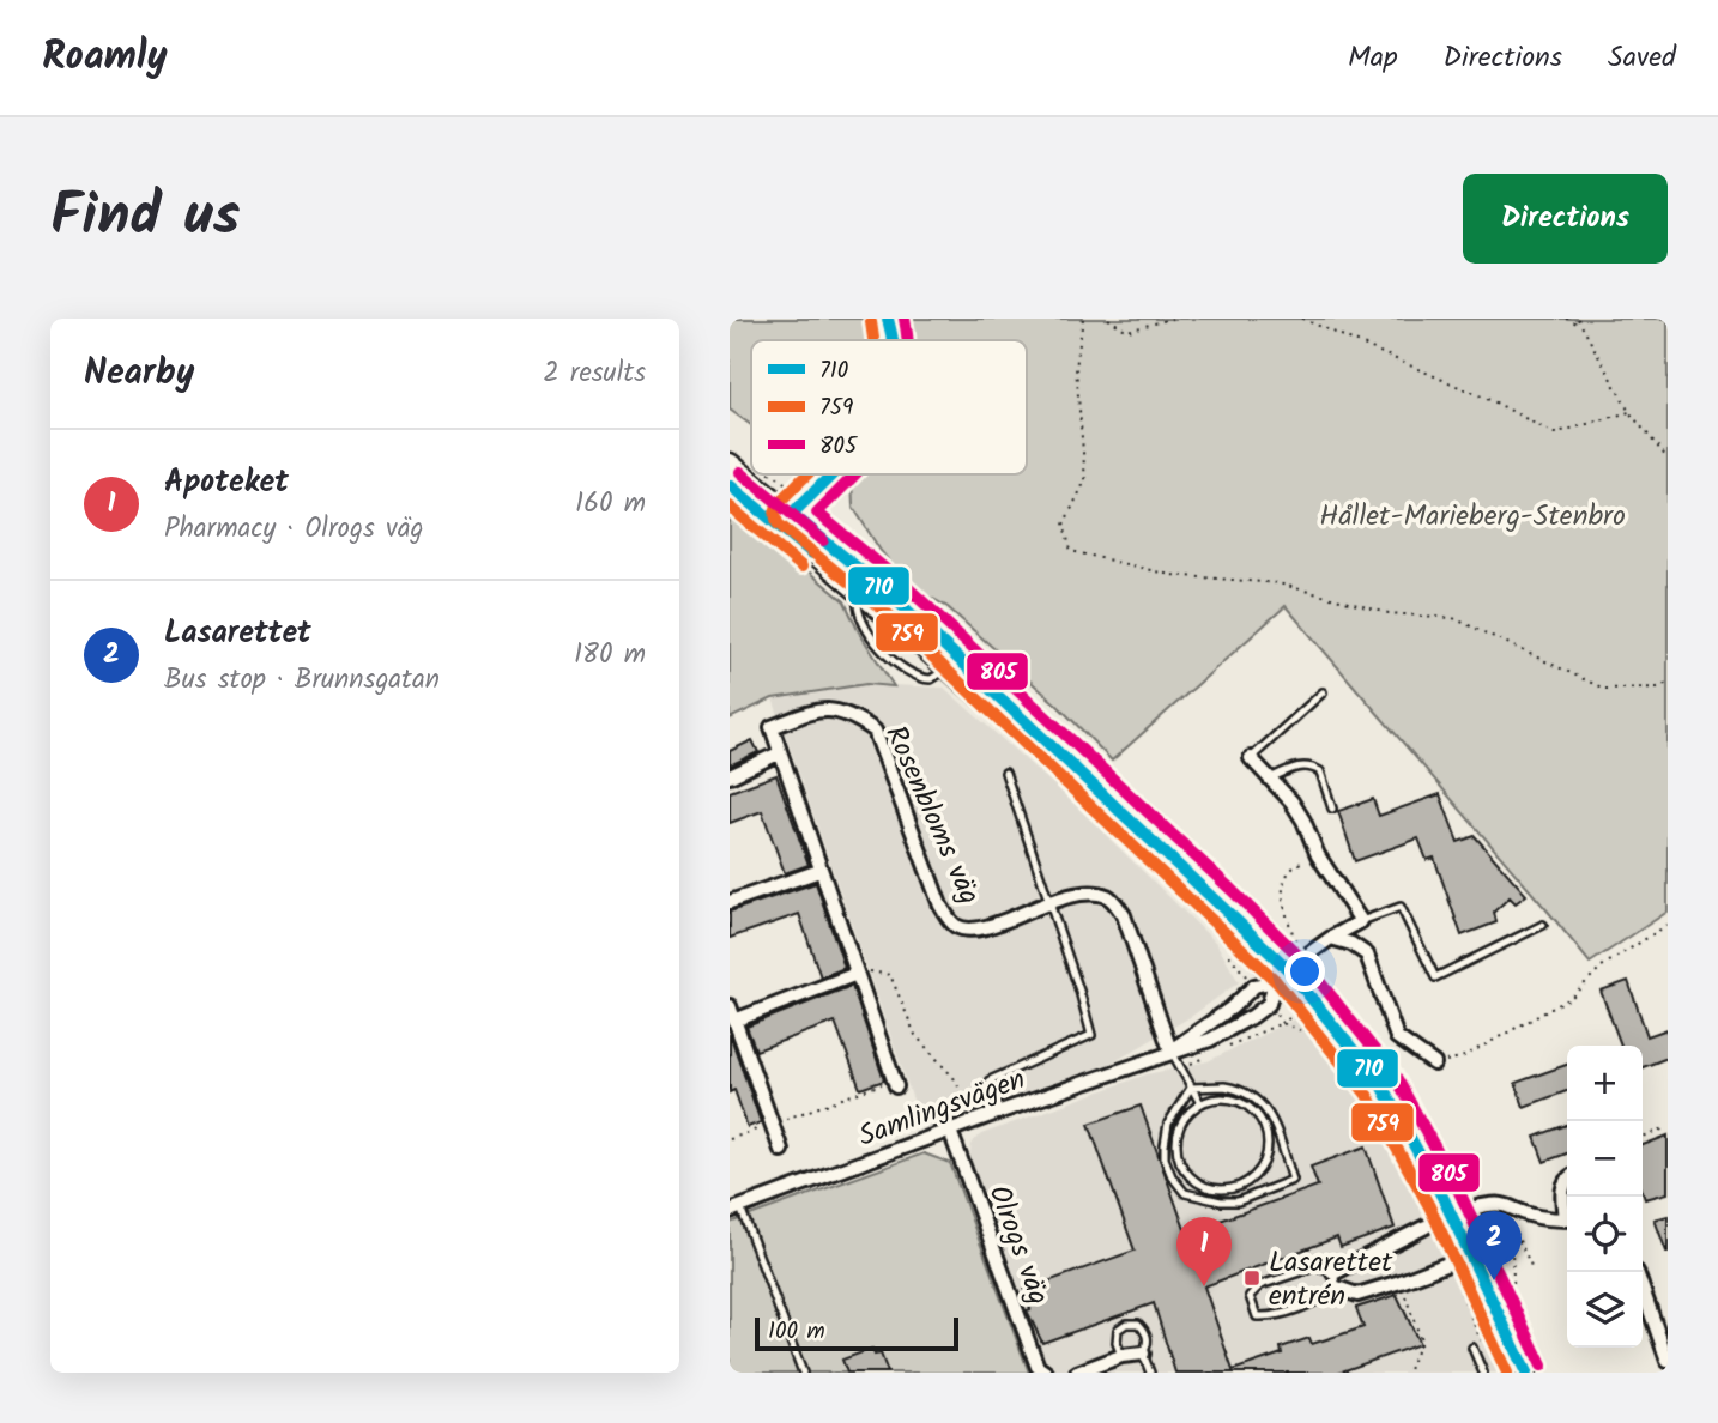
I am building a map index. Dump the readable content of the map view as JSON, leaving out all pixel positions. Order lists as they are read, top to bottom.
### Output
{
  "streets": {
    "street": ["Rosenbloms väg", "Samlingsvägen", "Olrogs väg"]
  },
  "crossings": [
    ["Rosenbloms väg", "Samlingsvägen"],
    ["Samlingsvägen", "Olrogs väg"]
  ],
  "parks": ["Hållet-Marieberg-Stenbro"],
  "places": {
    "transit": ["Lasarettet entrén"]
  },
  "lines": ["transit line 710", "transit line 805", "transit line 759"],
  "legend": ["710", "759", "805"],
  "scale_bar": "100 m",
  "page": {
    "header": "Roamly",
    "nav": ["Map", "Directions", "Saved"],
    "title": "Find us",
    "buttons": "Directions",
    "heading": ["Nearby", "2 results"],
    "list": [
      {
        "mark": "1",
        "name": "Apoteket",
        "note": "Pharmacy · Olrogs väg",
        "value": "160 m"
      },
      {
        "mark": "2",
        "name": "Lasarettet",
        "note": "Bus stop · Brunnsgatan",
        "value": "180 m"
      }
    ],
    "map_buttons": ["+", "−"],
    "pins": ["2", "1"],
    "scale": "100 m"
  }
}
